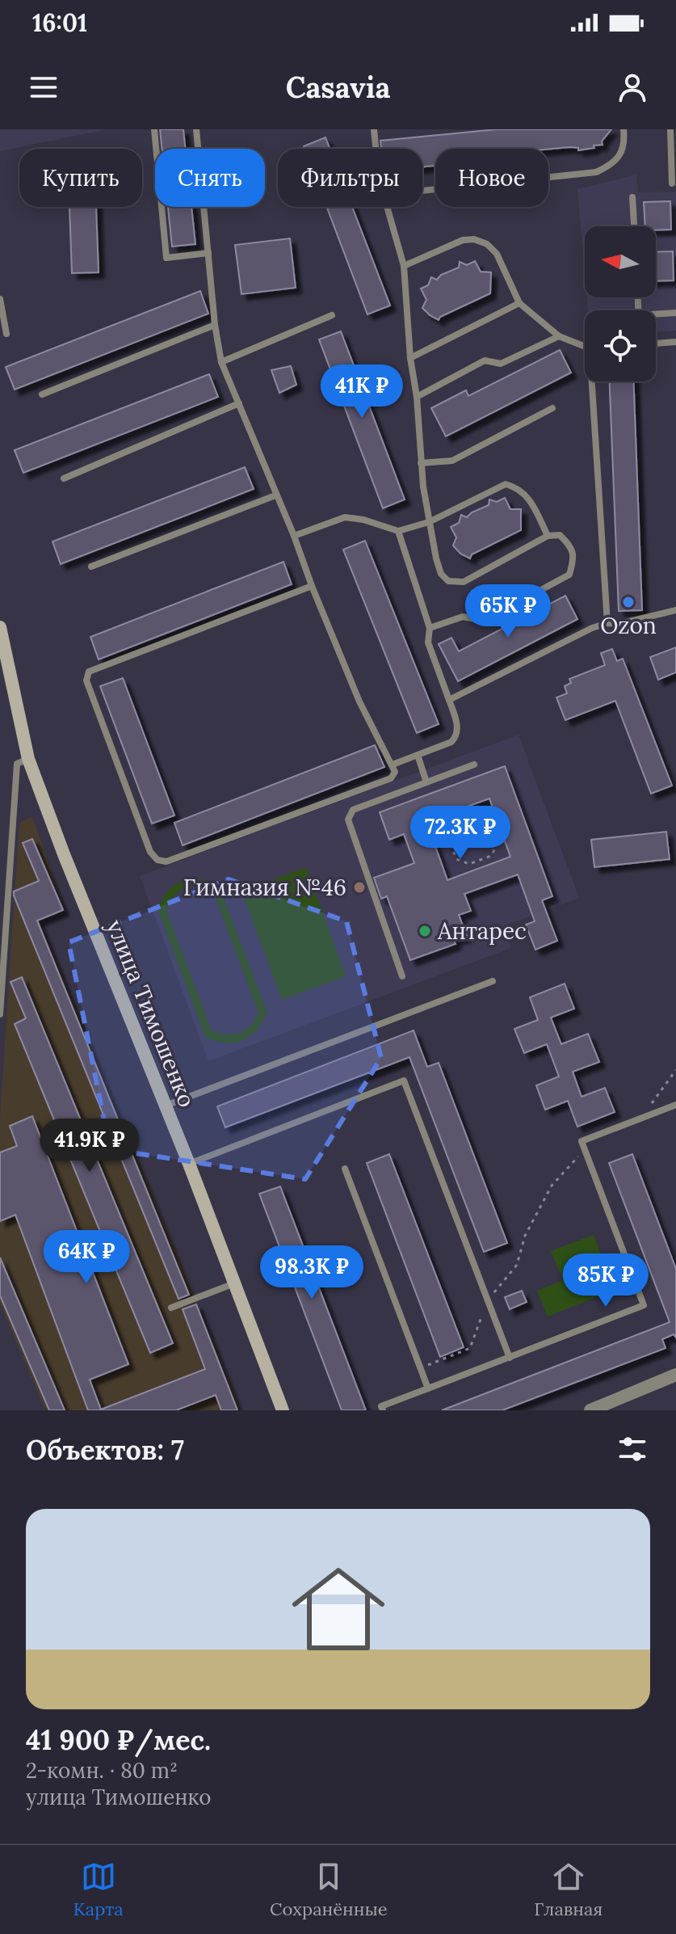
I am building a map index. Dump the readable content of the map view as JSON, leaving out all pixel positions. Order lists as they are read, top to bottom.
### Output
{
  "streets": {
    "street": ["улица Тимошенко"]
  },
  "places": ["Ozon", "Гимназия №46", "Антарес"],
  "north": "left",
  "page": {
    "status": "16:01",
    "header": "Casavia",
    "chip": [
      "Купить",
      "Снять",
      "Фильтры",
      "Новое"
    ],
    "price": [
      "41K ₽",
      "65K ₽",
      "72.3K ₽",
      "41.9K ₽",
      "64K ₽",
      "98.3K ₽",
      "85K ₽"
    ],
    "heading": "Объектов: 7",
    "list": [
      {
        "name": "41 900 ₽/мес.",
        "note": "2-комн. · 80 m² · улица Тимошенко"
      }
    ],
    "tabs": ["Карта", "Сохранённые", "Главная"]
  }
}
